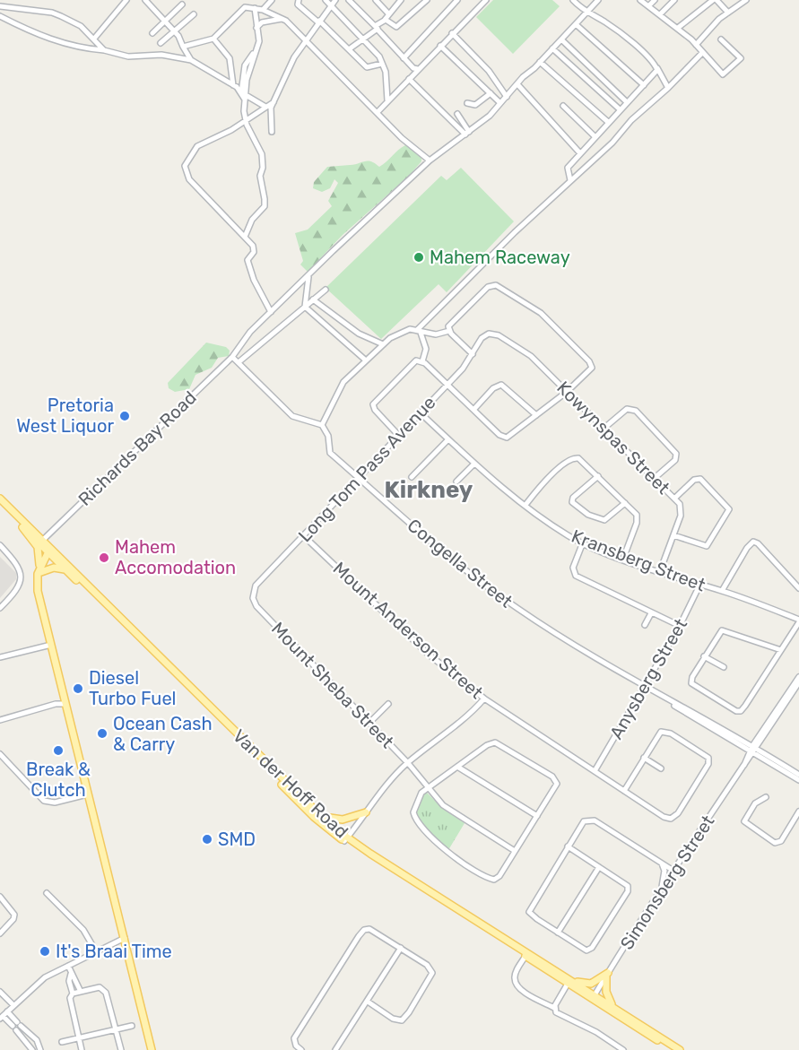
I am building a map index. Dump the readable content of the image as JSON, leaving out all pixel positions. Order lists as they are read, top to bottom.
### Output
{
  "streets": {
    "main road": ["Van der Hoff Road"],
    "street": [
      "Kowynspas Street",
      "Richards Bay Road",
      "Long Tom Pass Avenue",
      "Kransberg Street",
      "Congella Street",
      "Mount Anderson Street",
      "Anysberg Street",
      "Mount Sheba Street",
      "Simonsberg Street"
    ]
  },
  "crossings": [
    ["Kowynspas Street", "Long Tom Pass Avenue"],
    ["Kowynspas Street", "Kransberg Street"],
    ["Richards Bay Road", "Van der Hoff Road"],
    ["Long Tom Pass Avenue", "Kransberg Street"],
    ["Long Tom Pass Avenue", "Congella Street"],
    ["Long Tom Pass Avenue", "Mount Anderson Street"],
    ["Long Tom Pass Avenue", "Mount Sheba Street"],
    ["Kransberg Street", "Anysberg Street"],
    ["Congella Street", "Anysberg Street"],
    ["Congella Street", "Simonsberg Street"],
    ["Mount Anderson Street", "Anysberg Street"],
    ["Van der Hoff Road", "Simonsberg Street"]
  ],
  "districts": ["Kirkney"],
  "places": [
    "Mahem Raceway",
    "Pretoria West Liquor",
    "Mahem Accomodation",
    "Diesel Turbo Fuel",
    "Ocean Cash & Carry",
    "Break & Clutch",
    "SMD",
    "It's Braai Time"
  ]
}
